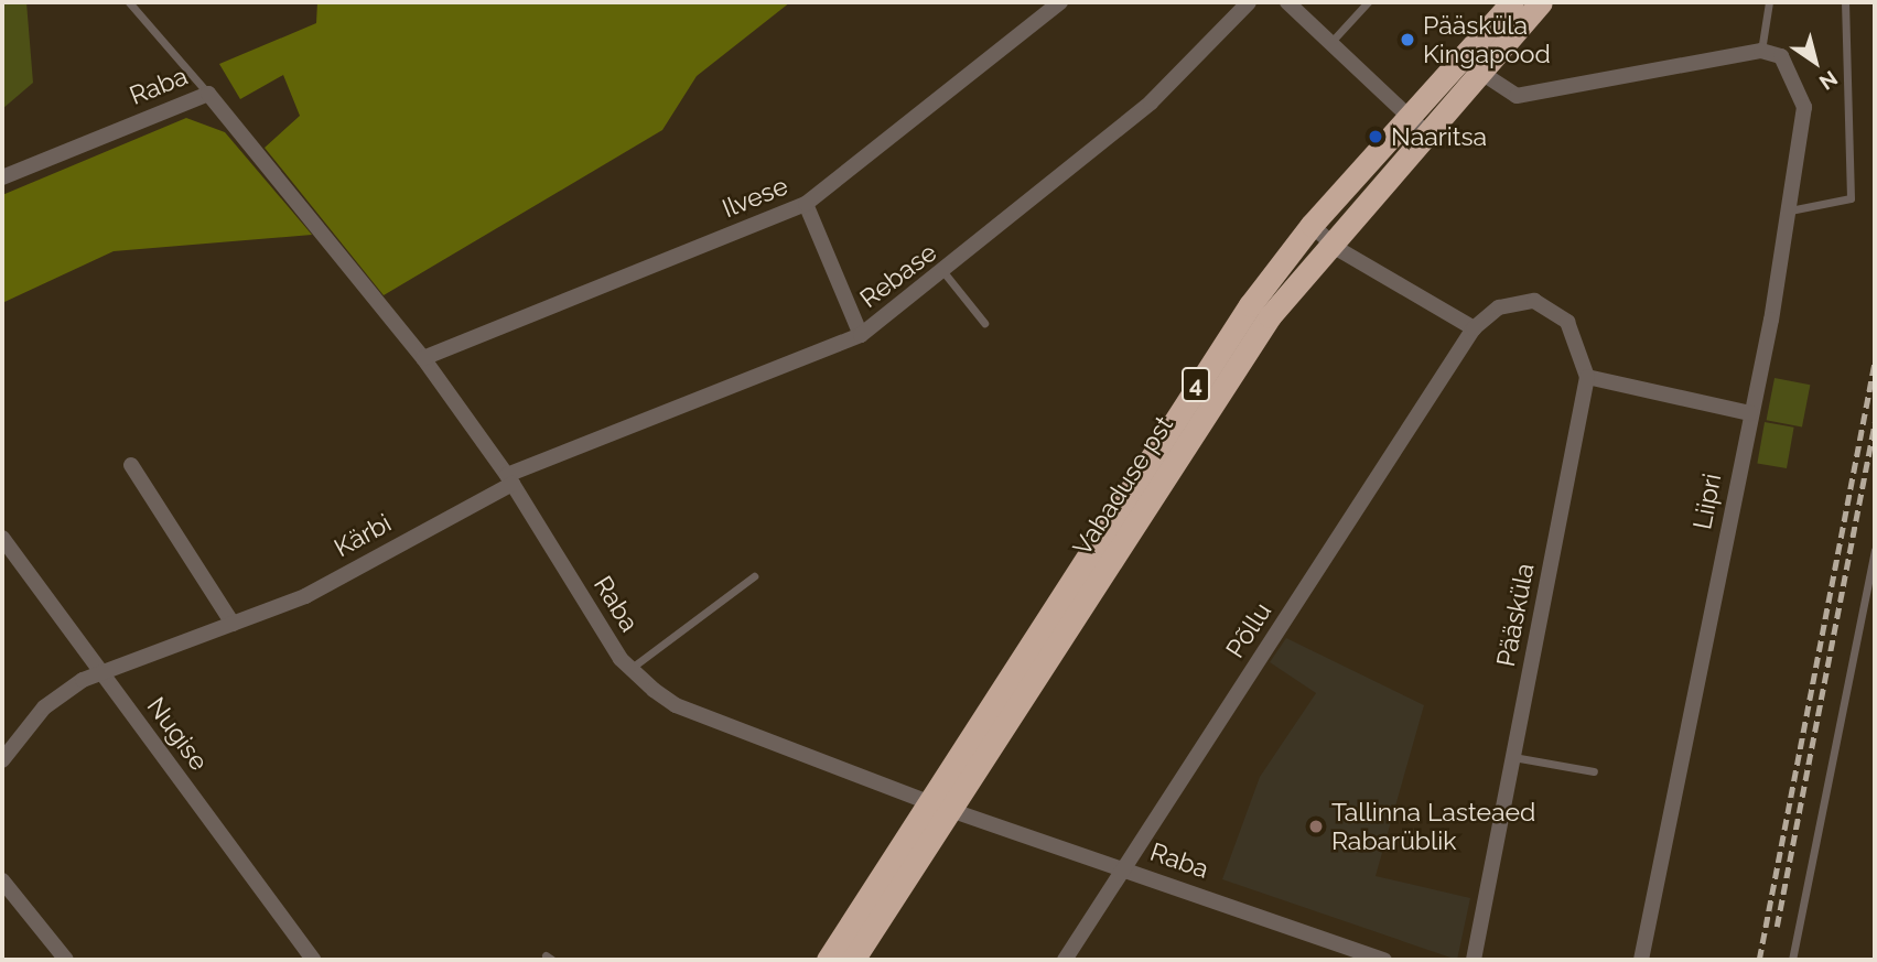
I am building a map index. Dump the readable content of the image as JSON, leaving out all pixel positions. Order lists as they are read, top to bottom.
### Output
{
  "streets": {
    "highway": ["4", "Vabaduse pst"],
    "street": [
      "Raba",
      "Ilvese",
      "Rebase",
      "Liipri",
      "Kärbi",
      "Pääsküla",
      "Põllu",
      "Nugise"
    ]
  },
  "crossings": [
    ["Raba", "Ilvese"],
    ["Raba", "Rebase"],
    ["Raba", "Vabaduse pst"],
    ["Raba", "Kärbi"],
    ["Raba", "Põllu"],
    ["Rebase", "Kärbi"],
    ["Kärbi", "Nugise"],
    ["Pääsküla", "Põllu"]
  ],
  "places": ["Pääsküla Kingapood", "Naaritsa", "Tallinna Lasteaed Rabarüblik"],
  "north": "bottom right"
}
